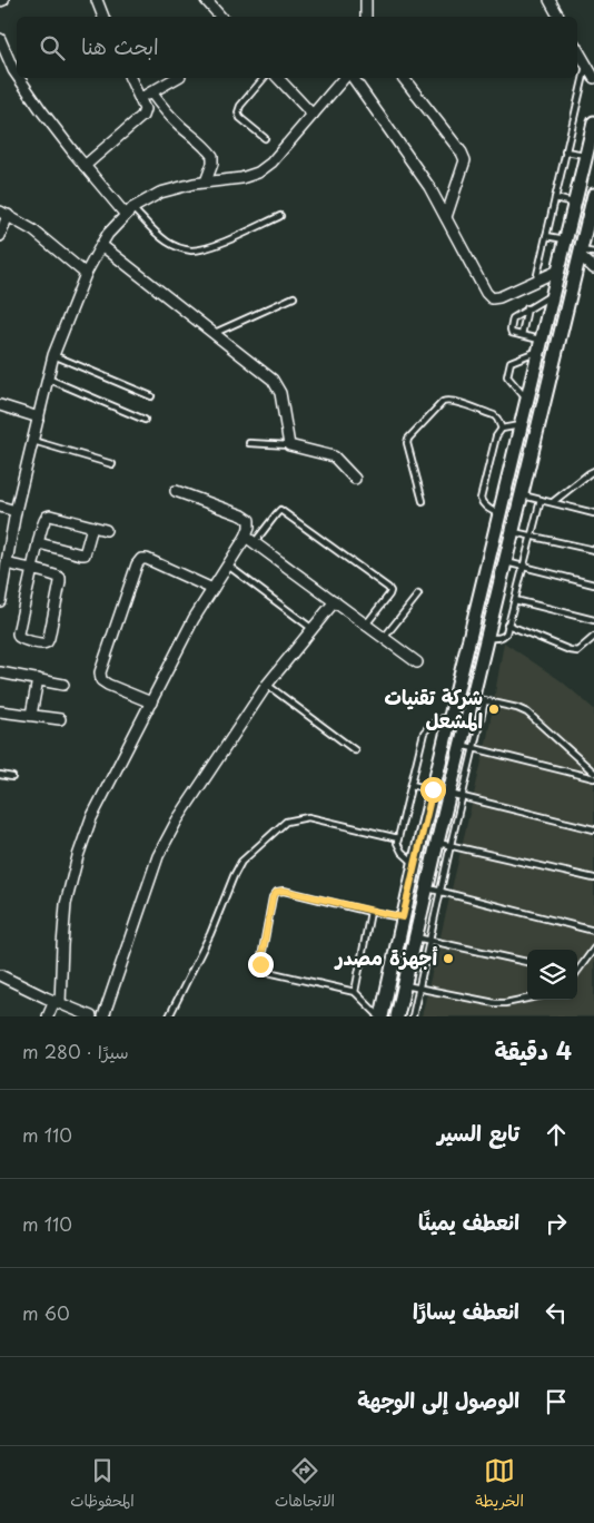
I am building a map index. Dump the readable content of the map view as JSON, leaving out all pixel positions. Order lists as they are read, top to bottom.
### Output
{
  "places": ["شركة تقنيات المشعل", "أجهزة مصدر"],
  "page": {
    "search": "ابحث هنا",
    "heading": ["4 دقيقة", "سيرًا · 280 m"],
    "list": [
      ["تابع السير", "110 m"],
      ["انعطف يمينًا", "110 m"],
      ["انعطف يسارًا", "60 m"],
      "الوصول إلى الوجهة"
    ],
    "nav": ["الخريطة", "الاتجاهات", "المحفوظات"]
  }
}
